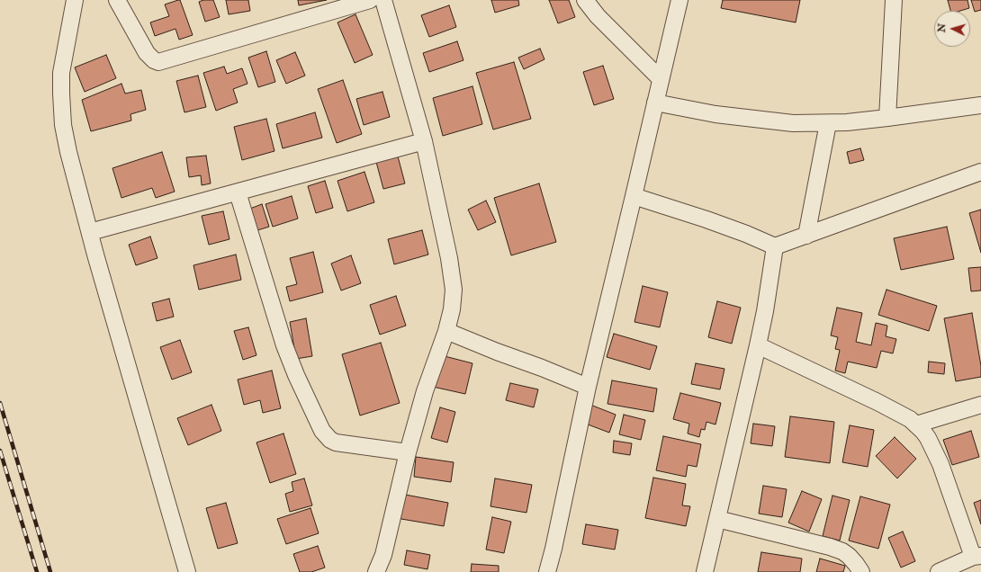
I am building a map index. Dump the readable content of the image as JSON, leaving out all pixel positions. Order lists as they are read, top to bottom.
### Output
{
  "north": "left"
}
